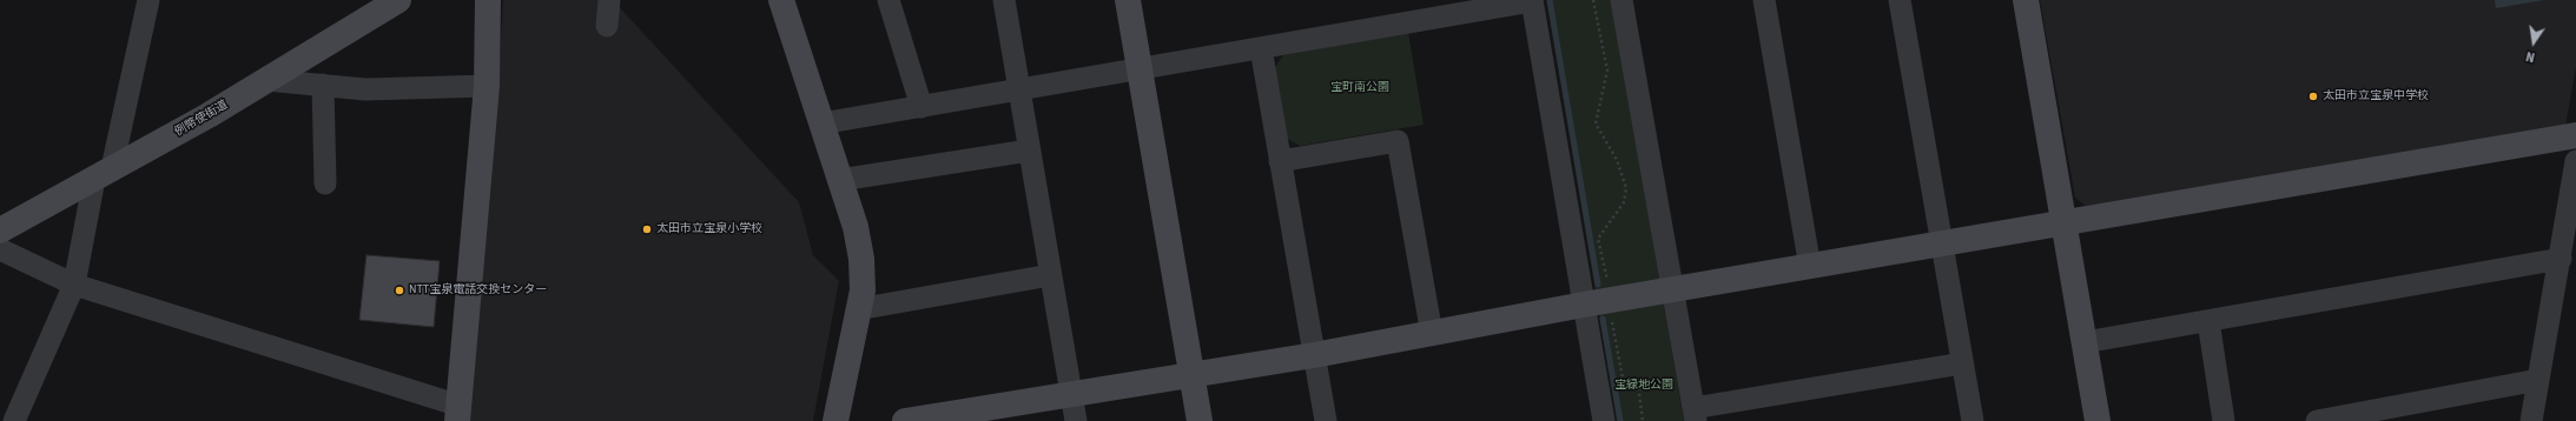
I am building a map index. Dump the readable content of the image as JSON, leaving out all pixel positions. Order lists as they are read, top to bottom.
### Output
{
  "streets": {
    "street": ["例幣使街道"]
  },
  "parks": ["宝町南公園", "宝緑地公園"],
  "places": ["太田市立宝泉中学校", "太田市立宝泉小学校", "NTT宝泉電話交換センター"],
  "north": "bottom"
}
